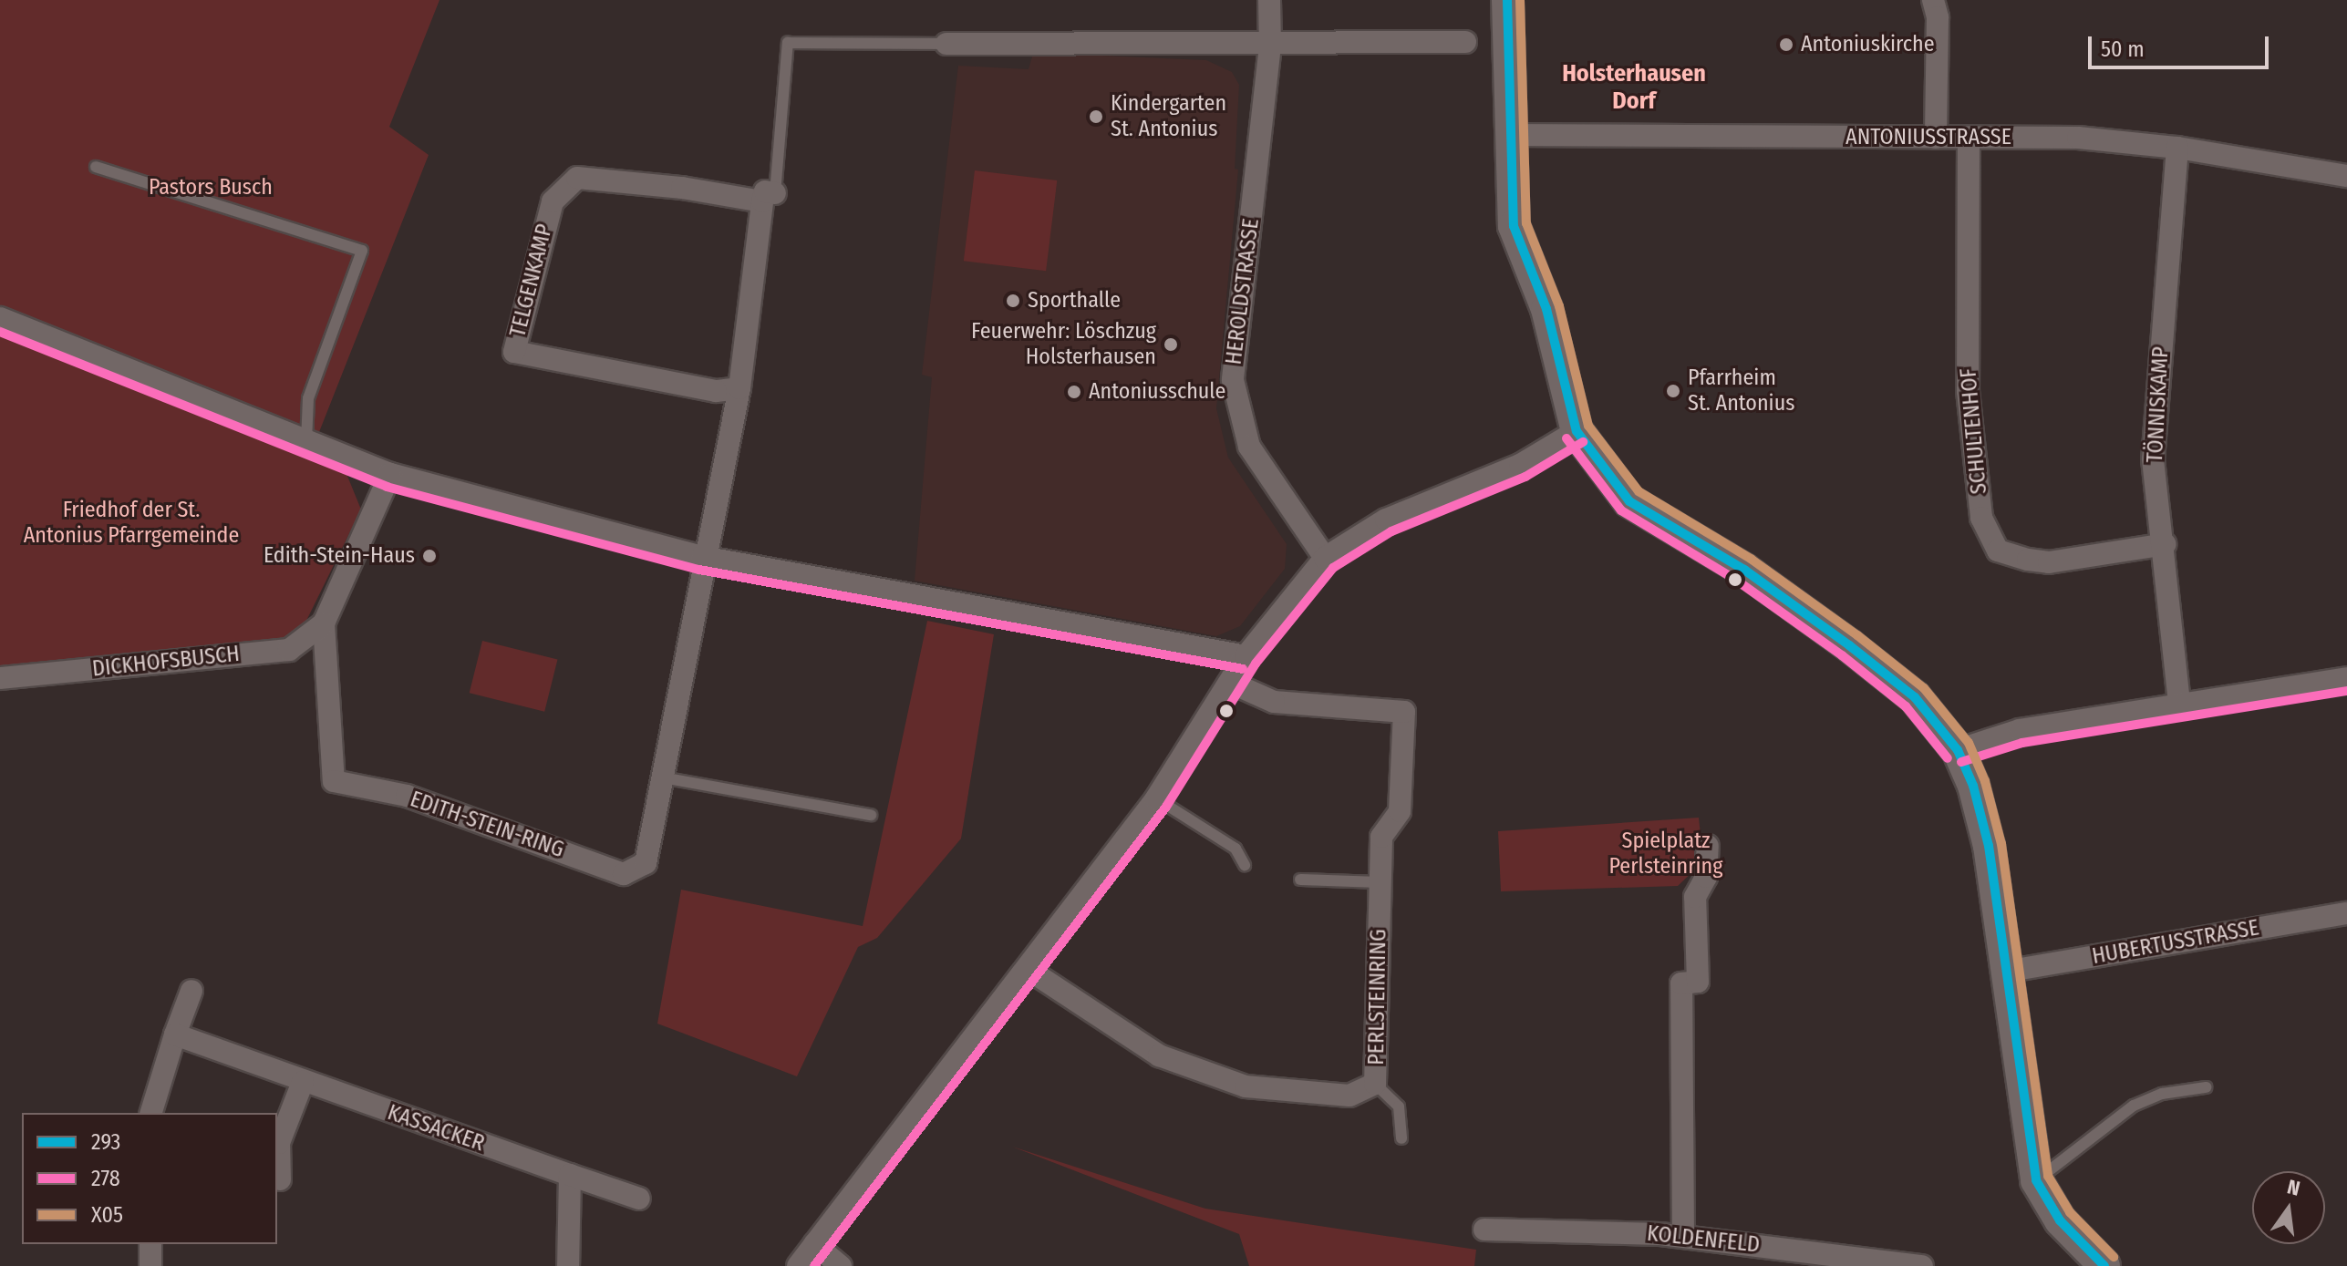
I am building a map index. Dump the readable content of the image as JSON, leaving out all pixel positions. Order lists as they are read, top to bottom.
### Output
{
  "streets": {
    "street": [
      "ANTONIUSSTRASSE",
      "TELGENKAMP",
      "HEROLDSTRASSE",
      "TÖNNISKAMP",
      "SCHULTENHOF",
      "DICKHOFSBUSCH",
      "EDITH-STEIN-RING",
      "HUBERTUSSTRASSE",
      "PERLSTEINRING",
      "KASSACKER",
      "KOLDENFELD"
    ]
  },
  "crossings": [
    ["ANTONIUSSTRASSE", "TÖNNISKAMP"],
    ["ANTONIUSSTRASSE", "SCHULTENHOF"],
    ["TÖNNISKAMP", "SCHULTENHOF"],
    ["DICKHOFSBUSCH", "EDITH-STEIN-RING"]
  ],
  "districts": ["Holsterhausen Dorf"],
  "parks": ["Pastors Busch", "Friedhof der St. Antonius Pfarrgemeinde", "Spielplatz Perlsteinring"],
  "places": [
    "Antoniuskirche",
    "Kindergarten St. Antonius",
    "Sporthalle",
    "Feuerwehr: Löschzug Holsterhausen",
    "Pfarrheim St. Antonius",
    "Antoniusschule",
    "Edith-Stein-Haus"
  ],
  "lines": ["transit line 293", "transit line X05", "transit line 278"],
  "legend": ["293", "278", "X05"],
  "scale_bar": "50 m",
  "north": "top"
}
